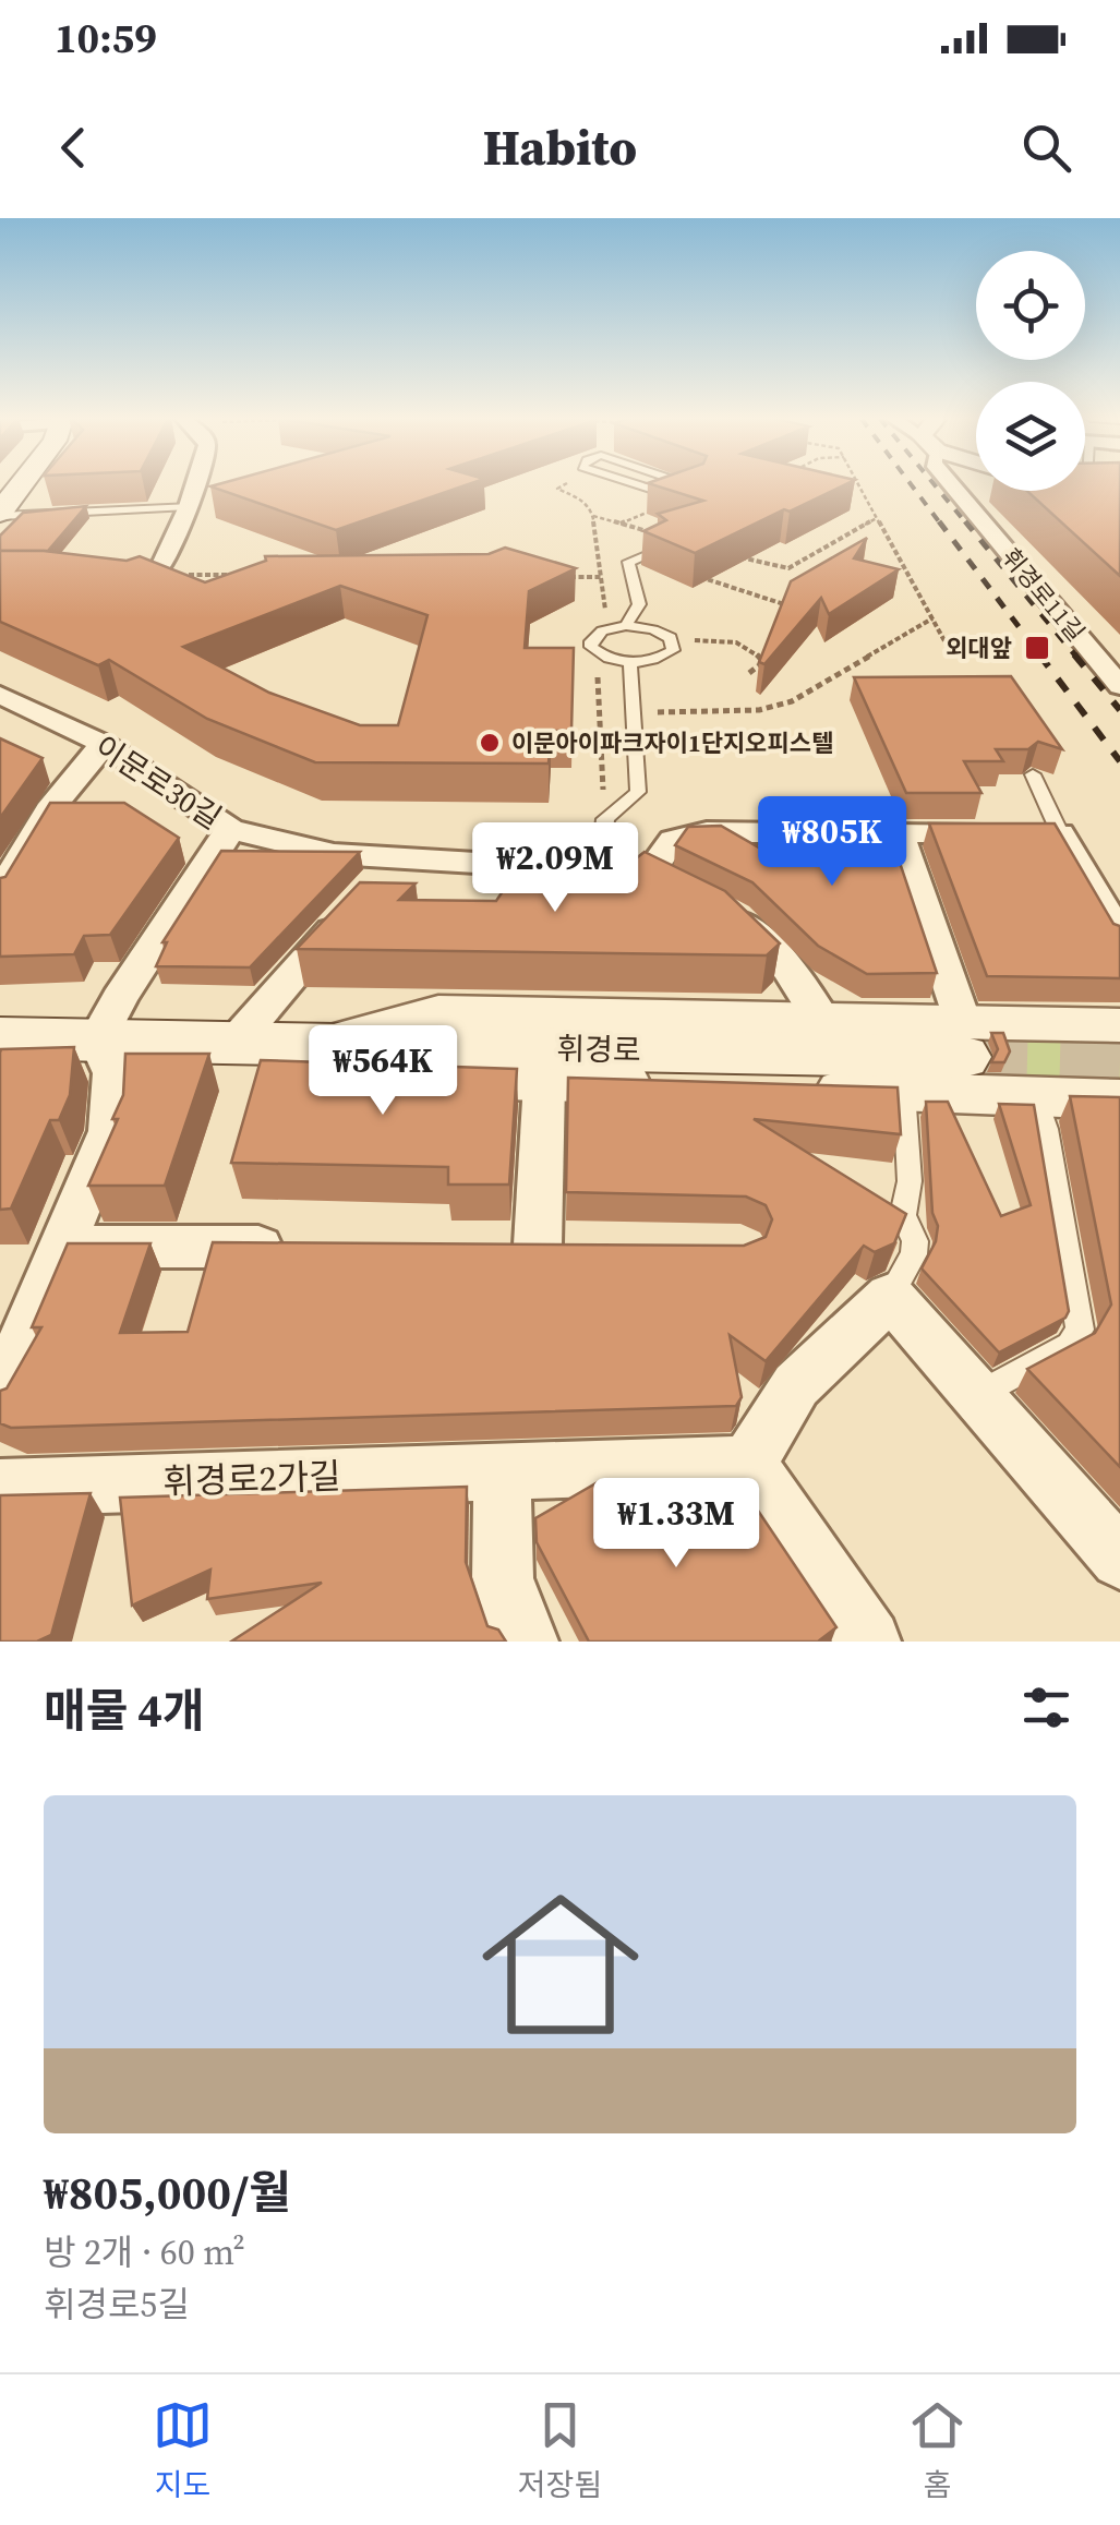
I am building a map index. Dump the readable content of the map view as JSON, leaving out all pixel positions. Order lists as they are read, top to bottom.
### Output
{
  "streets": {
    "main road": ["휘경로"],
    "street": ["휘경로11길", "이문로30길", "휘경로2가길"]
  },
  "places": {
    "transit": ["외대앞"],
    "other": ["이문아이파크자이1단지오피스텔"]
  },
  "page": {
    "status": "10:59",
    "header": "Habito",
    "price": [
      "₩805K",
      "₩2.09M",
      "₩564K",
      "₩1.33M"
    ],
    "heading": "매물 4개",
    "list": [
      {
        "name": "₩805,000/월",
        "note": "방 2개 · 60 m² · 휘경로5길"
      }
    ],
    "tabs": ["지도", "저장됨", "홈"]
  }
}
